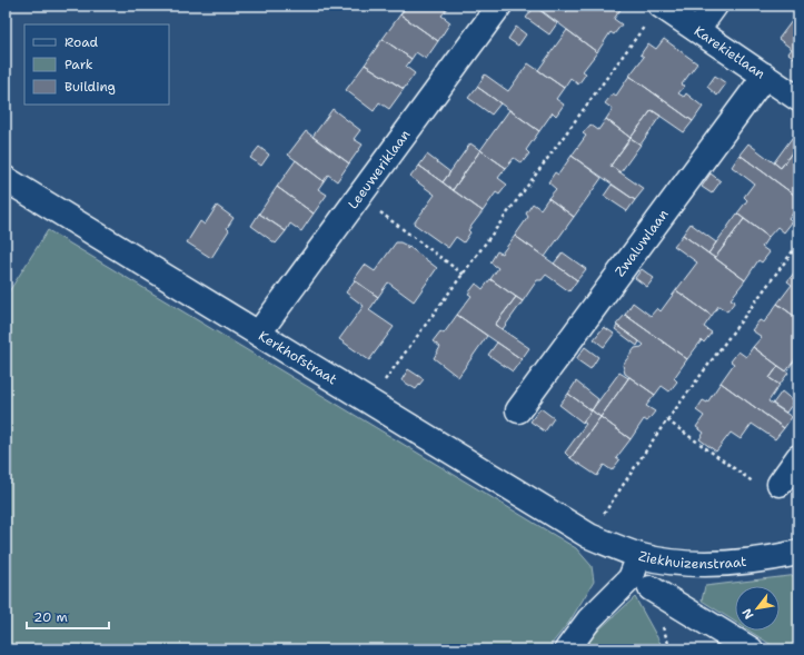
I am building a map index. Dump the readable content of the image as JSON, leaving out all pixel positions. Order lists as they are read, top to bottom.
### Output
{
  "streets": {
    "street": [
      "Karekietlaan",
      "Leeuweriklaan",
      "Zwaluwlaan",
      "Kerkhofstraat",
      "Ziekhuizenstraat"
    ]
  },
  "crossings": [
    ["Karekietlaan", "Zwaluwlaan"],
    ["Leeuweriklaan", "Kerkhofstraat"],
    ["Kerkhofstraat", "Ziekhuizenstraat"]
  ],
  "legend": ["Road", "Park", "Building"],
  "scale_bar": "20 m",
  "north": "bottom left"
}
